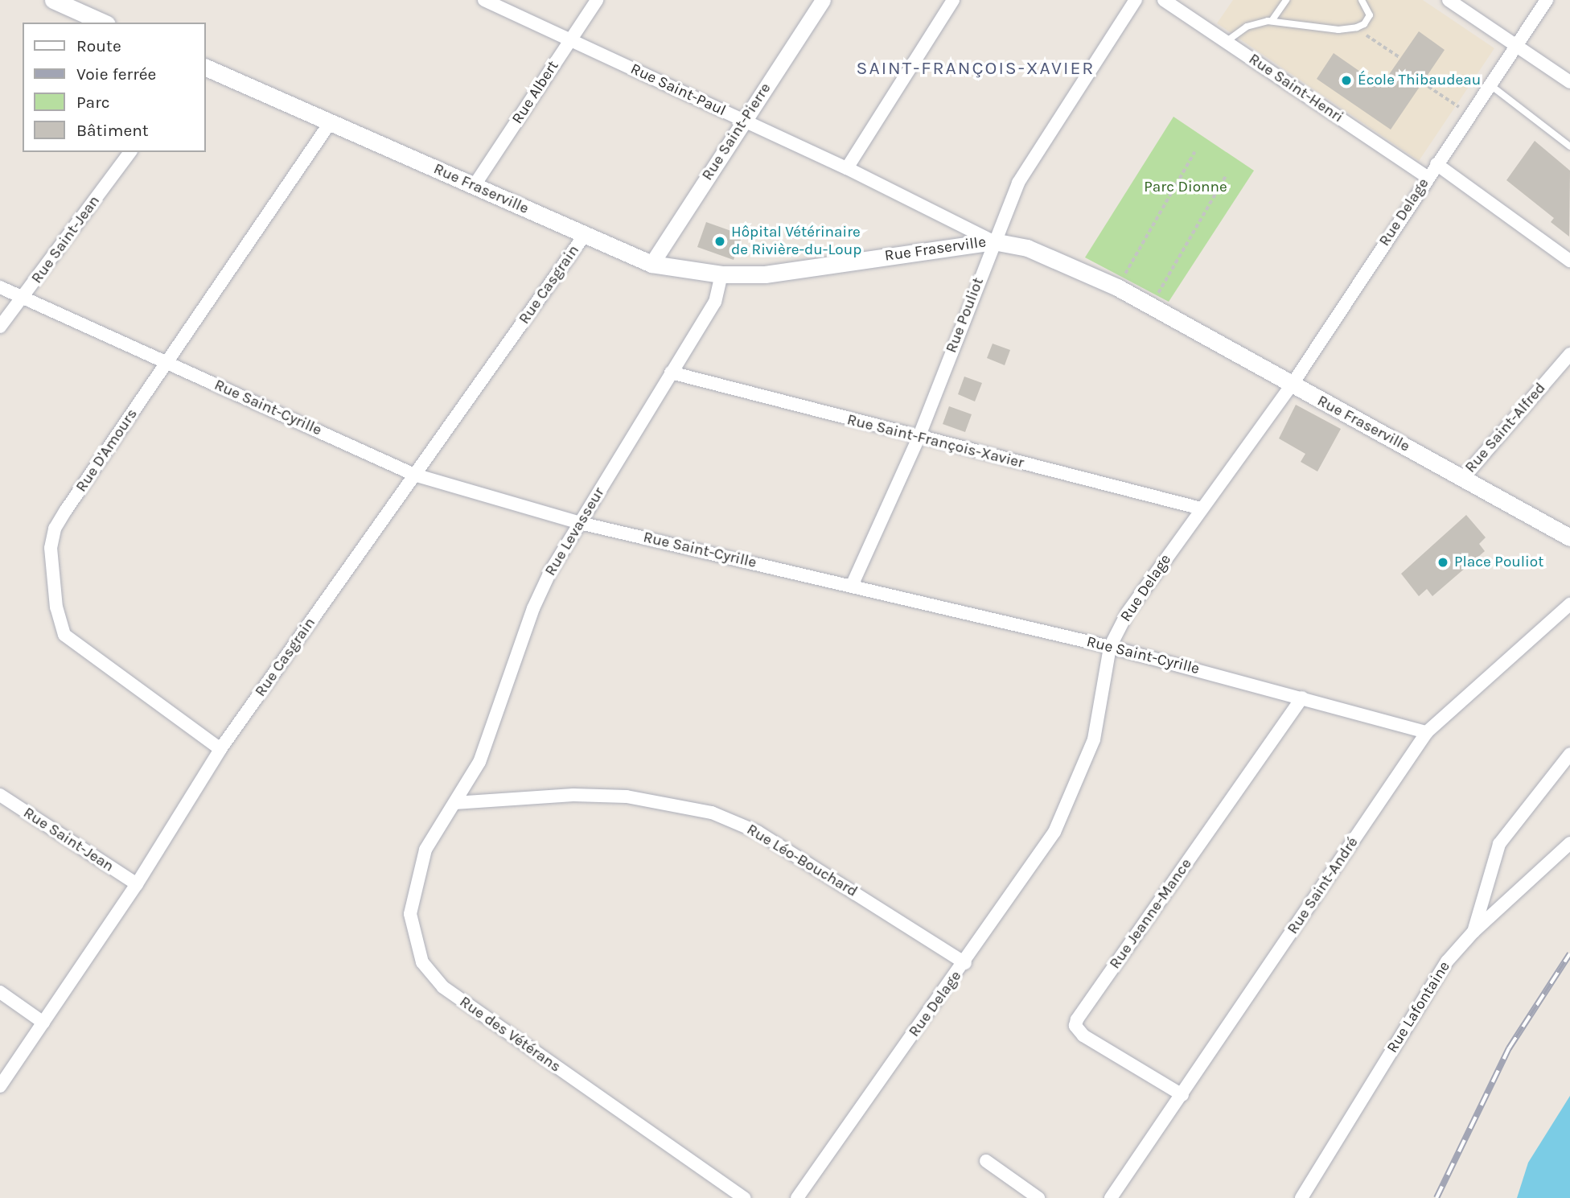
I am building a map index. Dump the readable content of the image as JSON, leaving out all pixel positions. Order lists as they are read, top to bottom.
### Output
{
  "streets": {
    "main road": ["Rue Fraserville"],
    "street": [
      "Rue Saint-Henri",
      "Rue Saint-Paul",
      "Rue Albert",
      "Rue Saint-Pierre",
      "Rue Delage",
      "Rue Saint-Jean",
      "Rue Casgrain",
      "Rue Pouliot",
      "Rue Saint-Cyrille",
      "Rue Saint-Alfred",
      "Rue Saint-François-Xavier",
      "Rue D'Amours",
      "Rue Levasseur",
      "Rue Léo-Bouchard",
      "Rue Saint-André",
      "Rue Jeanne-Mance",
      "Rue Lafontaine",
      "Rue des Vétérans"
    ]
  },
  "crossings": [
    ["Rue Saint-Henri", "Rue Delage"],
    ["Rue Saint-Paul", "Rue Albert"],
    ["Rue Saint-Paul", "Rue Saint-Pierre"],
    ["Rue Saint-Paul", "Rue Fraserville"],
    ["Rue Saint-Paul", "Rue Pouliot"],
    ["Rue Albert", "Rue Fraserville"],
    ["Rue Saint-Pierre", "Rue Fraserville"],
    ["Rue Fraserville", "Rue Delage"],
    ["Rue Fraserville", "Rue Casgrain"],
    ["Rue Fraserville", "Rue Pouliot"],
    ["Rue Fraserville", "Rue Saint-Alfred"],
    ["Rue Fraserville", "Rue D'Amours"],
    ["Rue Fraserville", "Rue Levasseur"],
    ["Rue Delage", "Rue Saint-Cyrille"],
    ["Rue Delage", "Rue Saint-François-Xavier"],
    ["Rue Delage", "Rue Léo-Bouchard"],
    ["Rue Saint-Jean", "Rue Casgrain"],
    ["Rue Saint-Jean", "Rue Saint-Cyrille"],
    ["Rue Casgrain", "Rue Saint-Cyrille"],
    ["Rue Casgrain", "Rue D'Amours"],
    ["Rue Pouliot", "Rue Saint-Cyrille"],
    ["Rue Pouliot", "Rue Saint-François-Xavier"],
    ["Rue Saint-Cyrille", "Rue D'Amours"],
    ["Rue Saint-Cyrille", "Rue Levasseur"],
    ["Rue Saint-Cyrille", "Rue Saint-André"],
    ["Rue Saint-Cyrille", "Rue Jeanne-Mance"],
    ["Rue Saint-François-Xavier", "Rue Levasseur"],
    ["Rue Levasseur", "Rue Léo-Bouchard"],
    ["Rue Levasseur", "Rue des Vétérans"],
    ["Rue Léo-Bouchard", "Rue des Vétérans"],
    ["Rue Saint-André", "Rue Jeanne-Mance"]
  ],
  "districts": ["SAINT-FRANÇOIS-XAVIER"],
  "parks": ["Parc Dionne"],
  "places": ["École Thibaudeau", "Hôpital Vétérinaire de Rivière-du-Loup", "Place Pouliot"],
  "legend": [
    "Route",
    "Voie ferrée",
    "Parc",
    "Bâtiment"
  ]
}
